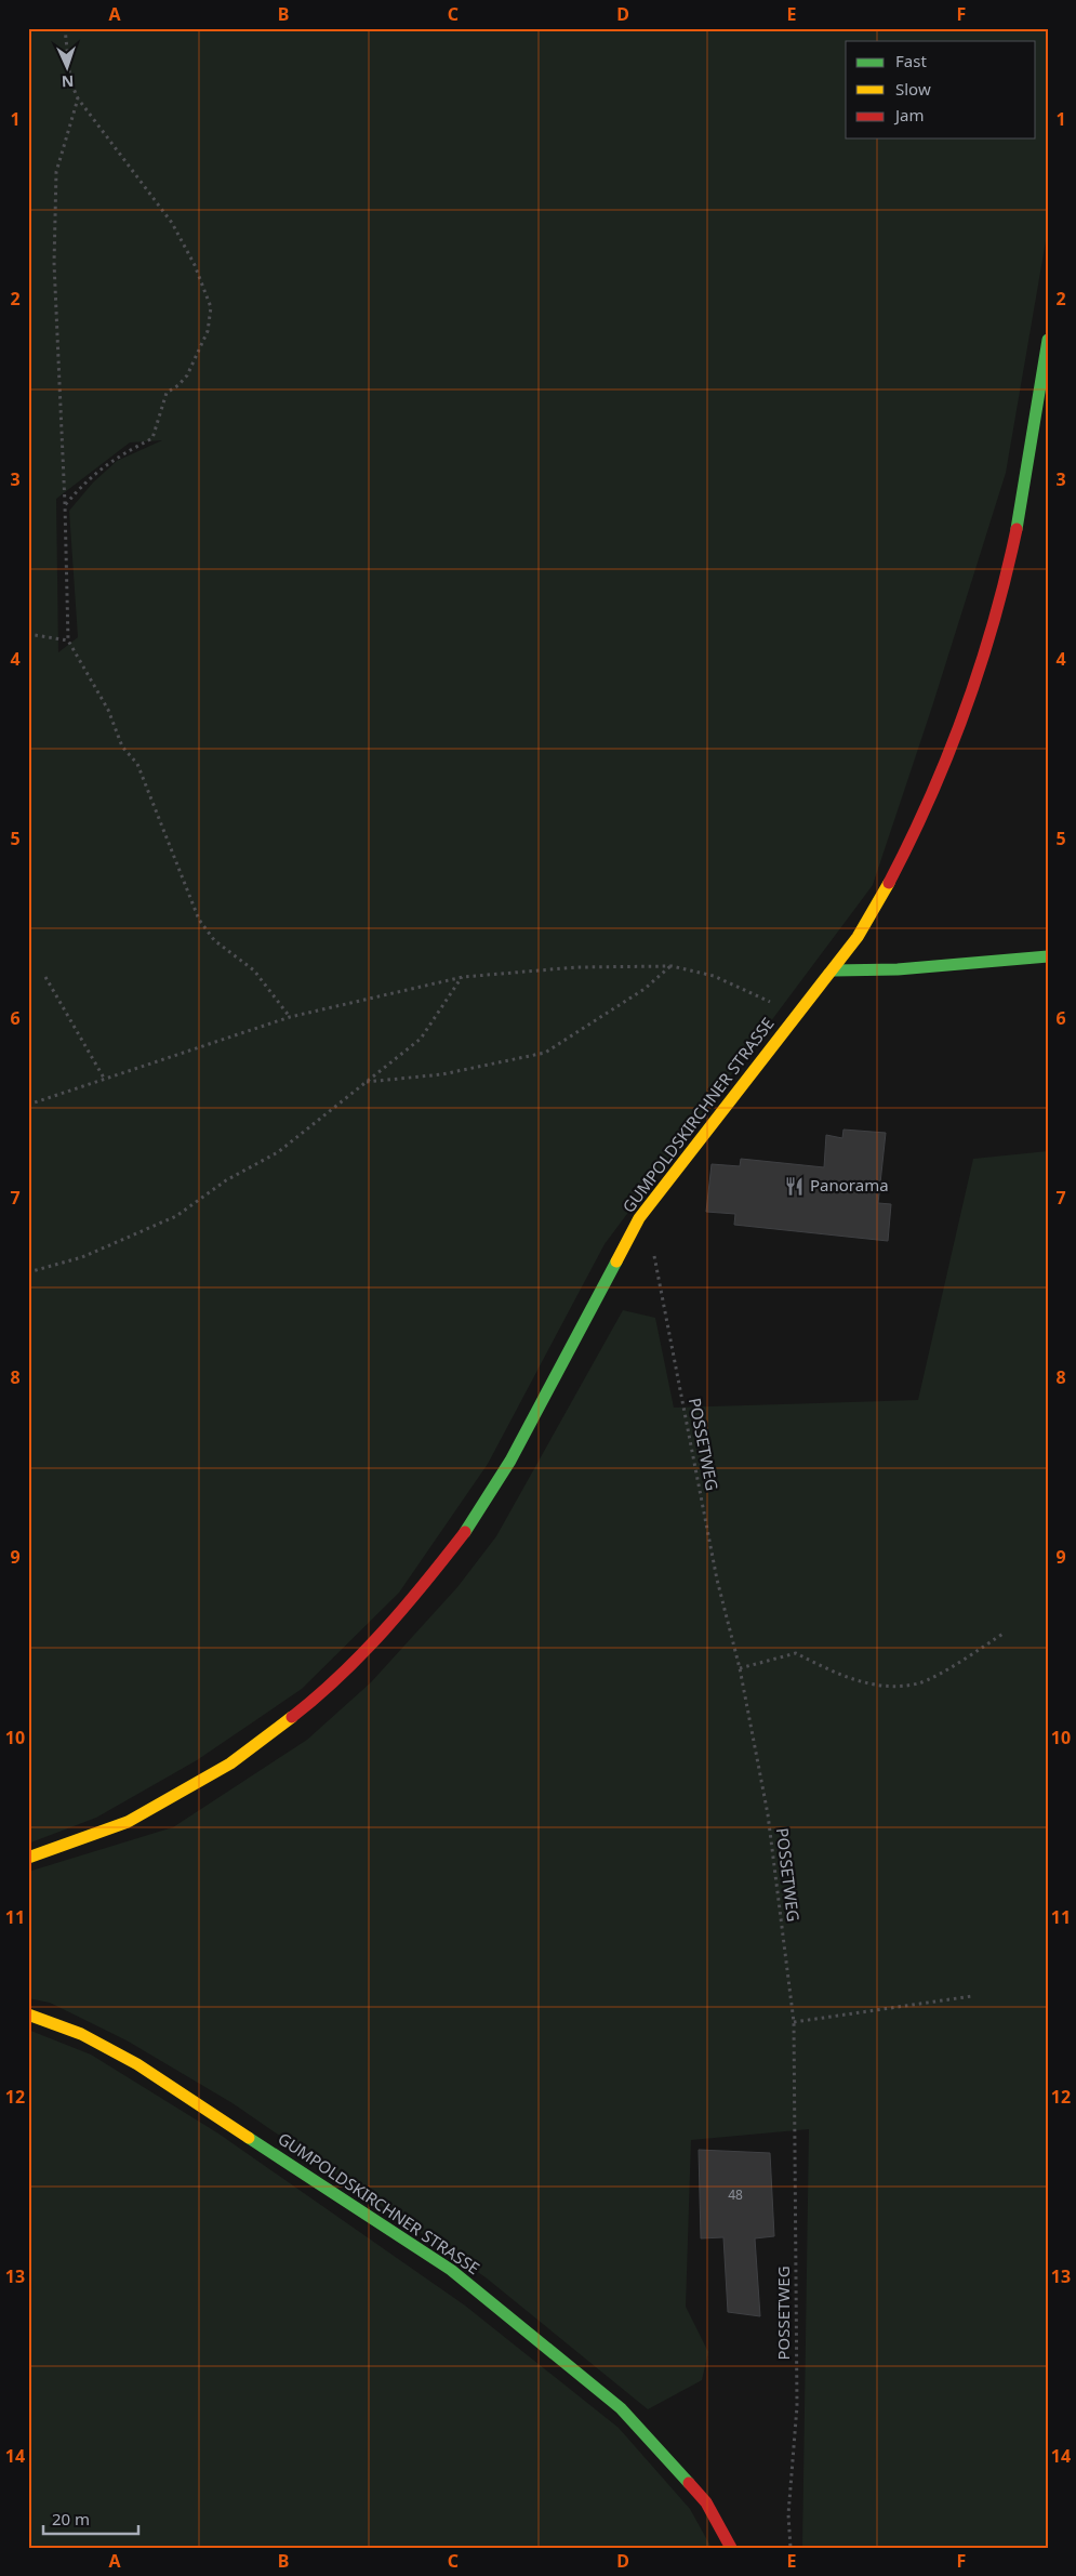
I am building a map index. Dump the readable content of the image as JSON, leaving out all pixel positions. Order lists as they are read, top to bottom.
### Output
{
  "streets": {
    "main road": ["GUMPOLDSKIRCHNER STRASSE"],
    "path": ["POSSETWEG"]
  },
  "crossings": [
    ["GUMPOLDSKIRCHNER STRASSE", "POSSETWEG"]
  ],
  "places": {
    "restaurant": ["Panorama"]
  },
  "house_numbers": ["48"],
  "legend": ["Fast", "Slow", "Jam"],
  "scale_bar": "20 m",
  "north": "bottom",
  "grid": {
    "columns": [
      "A",
      "B",
      "C",
      "D",
      "E",
      "F"
    ],
    "rows": [
      "1",
      "2",
      "3",
      "4",
      "5",
      "6",
      "7",
      "8",
      "9",
      "10",
      "11",
      "12",
      "13",
      "14"
    ]
  }
}
